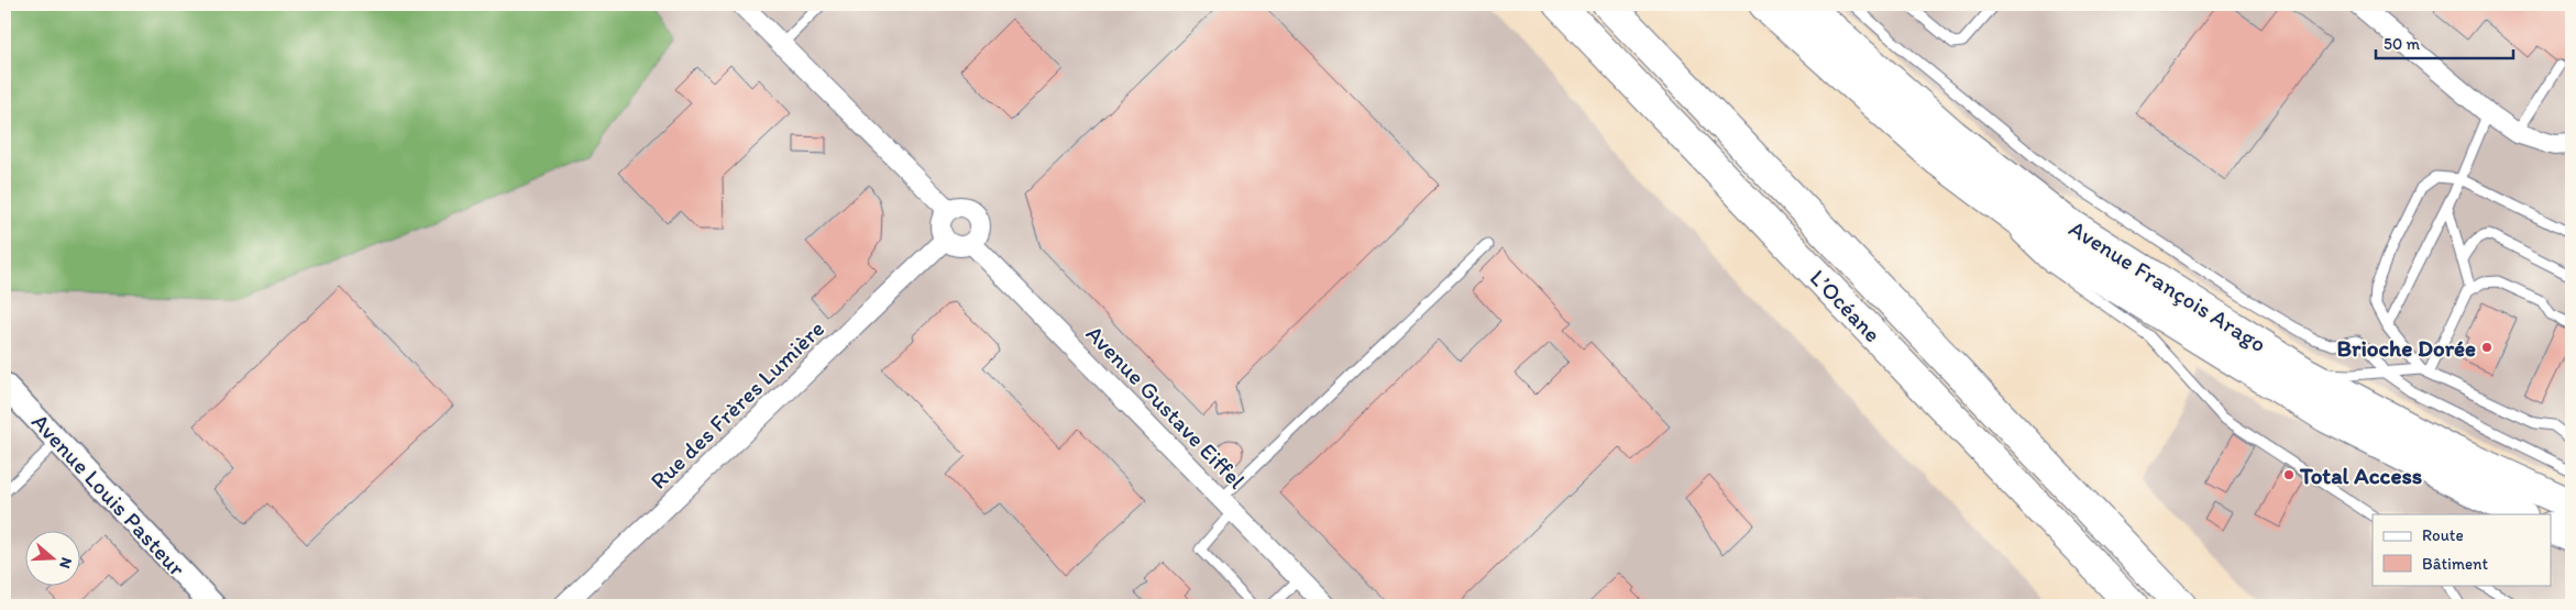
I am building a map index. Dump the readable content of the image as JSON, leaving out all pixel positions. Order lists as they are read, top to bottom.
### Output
{
  "streets": {
    "main road": ["Avenue François Arago", "L’Océane"],
    "street": ["Rue des Frères Lumière", "Avenue Gustave Eiffel", "Avenue Louis Pasteur"]
  },
  "crossings": [
    ["Rue des Frères Lumière", "Avenue Gustave Eiffel"]
  ],
  "places": ["Brioche Dorée", "Total Access"],
  "legend": ["Route", "Bâtiment"],
  "scale_bar": "50 m",
  "north": "right"
}
